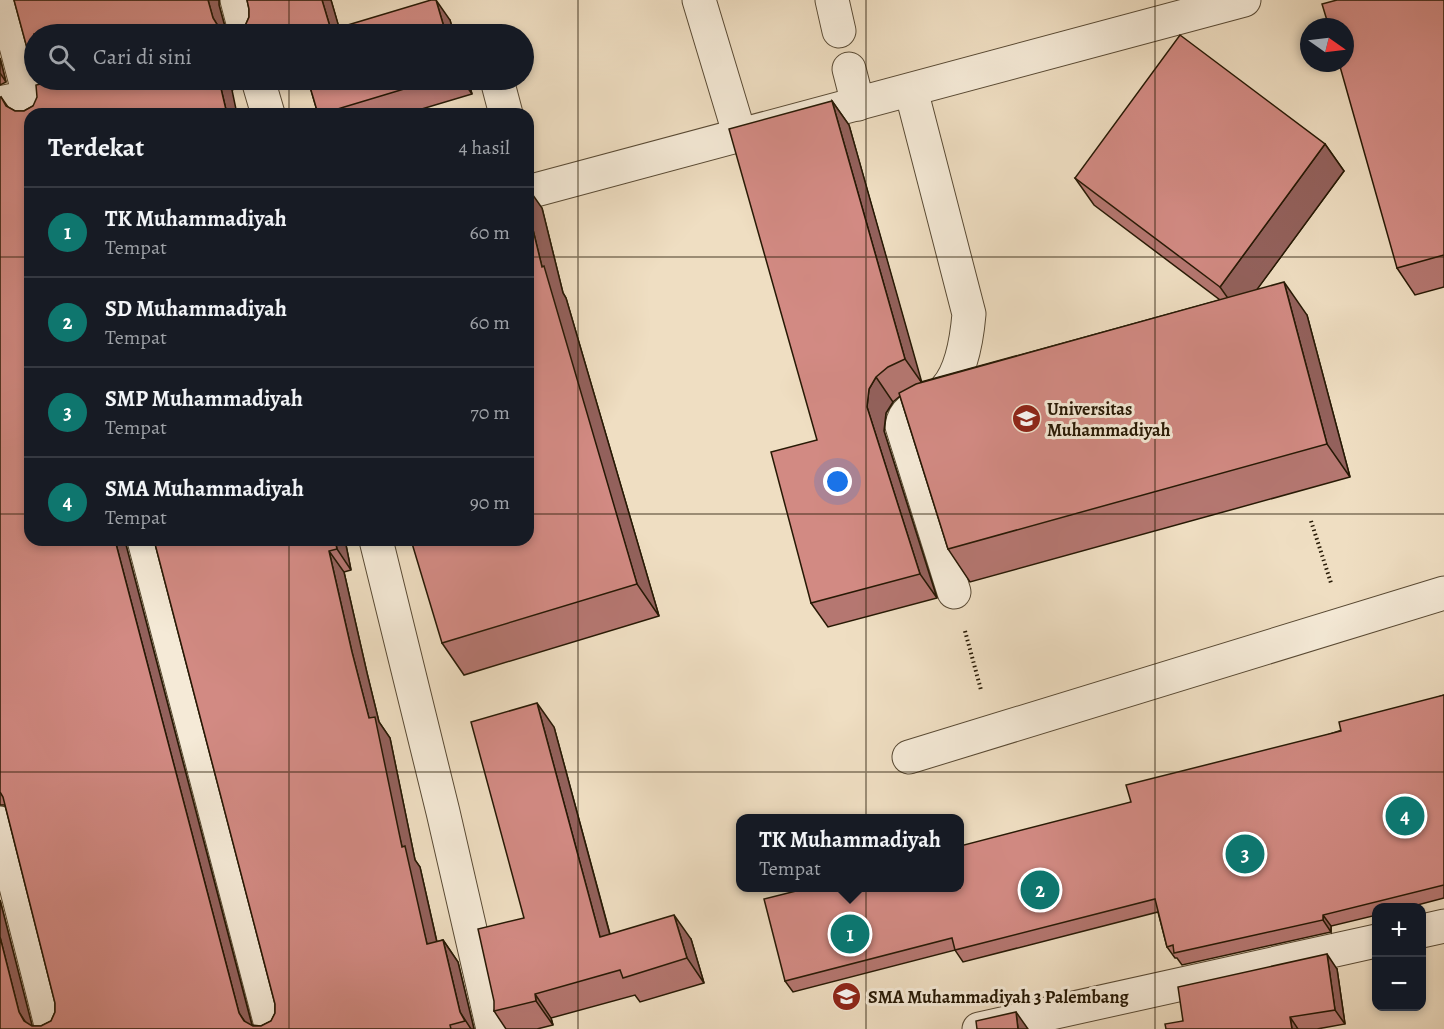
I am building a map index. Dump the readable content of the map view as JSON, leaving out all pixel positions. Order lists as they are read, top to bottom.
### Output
{
  "places": {
    "school or university": ["Universitas Muhammadiyah", "SMA Muhammadiyah 3 Palembang"]
  },
  "north": "right",
  "page": {
    "search": "Cari di sini",
    "heading": ["Terdekat", "4 hasil"],
    "list": [
      {
        "mark": "1",
        "name": "TK Muhammadiyah",
        "note": "Tempat",
        "value": "60 m"
      },
      {
        "mark": "2",
        "name": "SD Muhammadiyah",
        "note": "Tempat",
        "value": "60 m"
      },
      {
        "mark": "3",
        "name": "SMP Muhammadiyah",
        "note": "Tempat",
        "value": "70 m"
      },
      {
        "mark": "4",
        "name": "SMA Muhammadiyah",
        "note": "Tempat",
        "value": "90 m"
      }
    ],
    "pins": [
      "4",
      "3",
      "2",
      "1"
    ],
    "popup": ["TK Muhammadiyah", "Tempat"],
    "map_buttons": ["+", "−"]
  }
}
